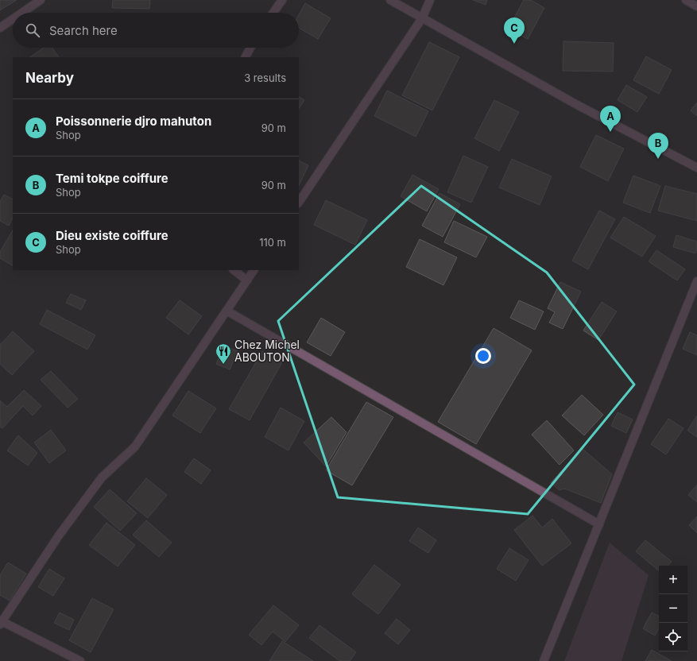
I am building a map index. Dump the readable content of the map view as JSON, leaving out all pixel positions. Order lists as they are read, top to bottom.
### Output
{
  "places": {
    "restaurant": ["Chez Michel ABOUTON"]
  },
  "page": {
    "search": "Search here",
    "pins": ["C", "A", "B"],
    "heading": ["Nearby", "3 results"],
    "list": [
      {
        "mark": "A",
        "name": "Poissonnerie djro mahuton",
        "note": "Shop",
        "value": "90 m"
      },
      {
        "mark": "B",
        "name": "Temi tokpe coiffure",
        "note": "Shop",
        "value": "90 m"
      },
      {
        "mark": "C",
        "name": "Dieu existe coiffure",
        "note": "Shop",
        "value": "110 m"
      }
    ],
    "map_buttons": ["+", "−"]
  }
}
